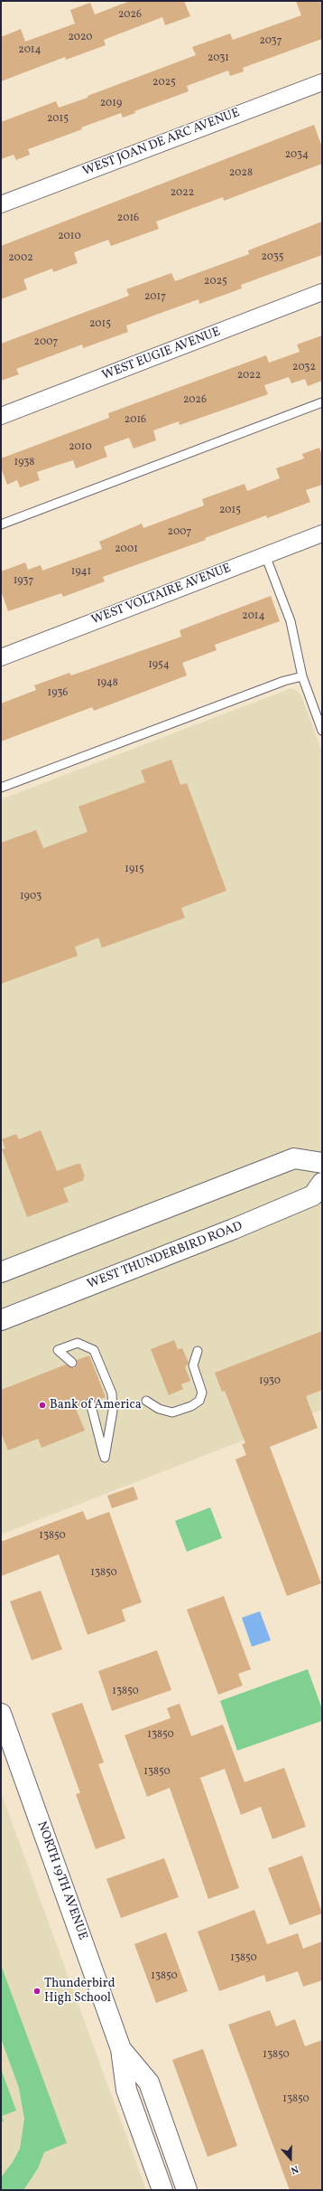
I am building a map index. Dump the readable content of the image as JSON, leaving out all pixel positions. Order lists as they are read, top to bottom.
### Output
{
  "streets": {
    "main road": ["WEST THUNDERBIRD ROAD", "NORTH 19TH AVENUE"],
    "street": ["WEST JOAN DE ARC AVENUE", "WEST EUGIE AVENUE", "WEST VOLTAIRE AVENUE"]
  },
  "places": ["Bank of America", "Thunderbird High School"],
  "house_numbers": [
    "2026",
    "2020",
    "2037",
    "2014",
    "2031",
    "2025",
    "2019",
    "2015",
    "2034",
    "2028",
    "2022",
    "2016",
    "2010",
    "2035",
    "2002",
    "2025",
    "2017",
    "2015",
    "2007",
    "2032",
    "2022",
    "2026",
    "2016",
    "2010",
    "1938",
    "2015",
    "2007",
    "2001",
    "1941",
    "1937",
    "2014",
    "1954",
    "1948",
    "1936",
    "1915",
    "1903",
    "1930",
    "13850",
    "13850",
    "13850",
    "13850",
    "13850",
    "13850",
    "13850",
    "13850",
    "13850"
  ],
  "north": "bottom"
}
